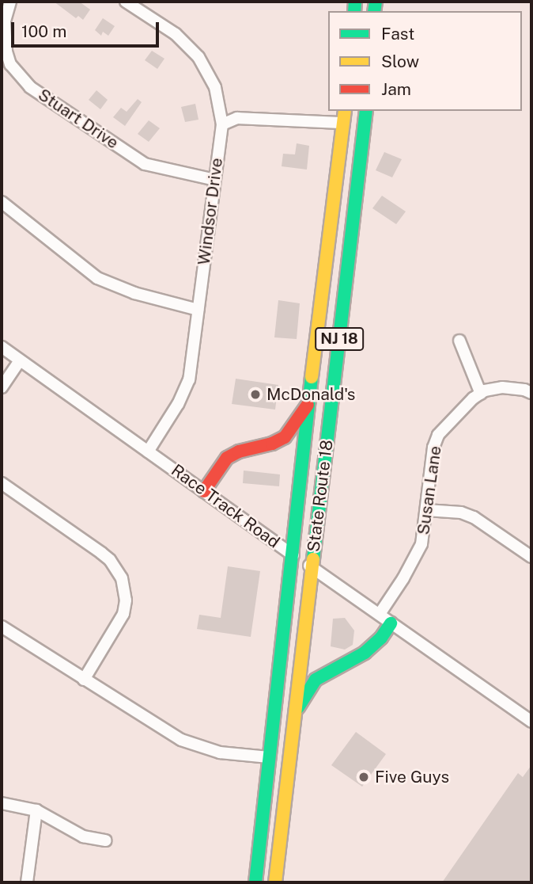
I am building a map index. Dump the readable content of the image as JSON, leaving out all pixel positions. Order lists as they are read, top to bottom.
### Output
{
  "streets": {
    "highway": ["NJ 18", "State Route 18"],
    "street": [
      "Stuart Drive",
      "Windsor Drive",
      "Susan Lane",
      "Race Track Road"
    ]
  },
  "crossings": [
    ["Stuart Drive", "Windsor Drive"],
    ["Windsor Drive", "Race Track Road"],
    ["Susan Lane", "Race Track Road"],
    ["State Route 18", "Race Track Road"]
  ],
  "places": ["McDonald's", "Five Guys"],
  "legend": ["Fast", "Slow", "Jam"],
  "scale_bar": "100 m"
}
